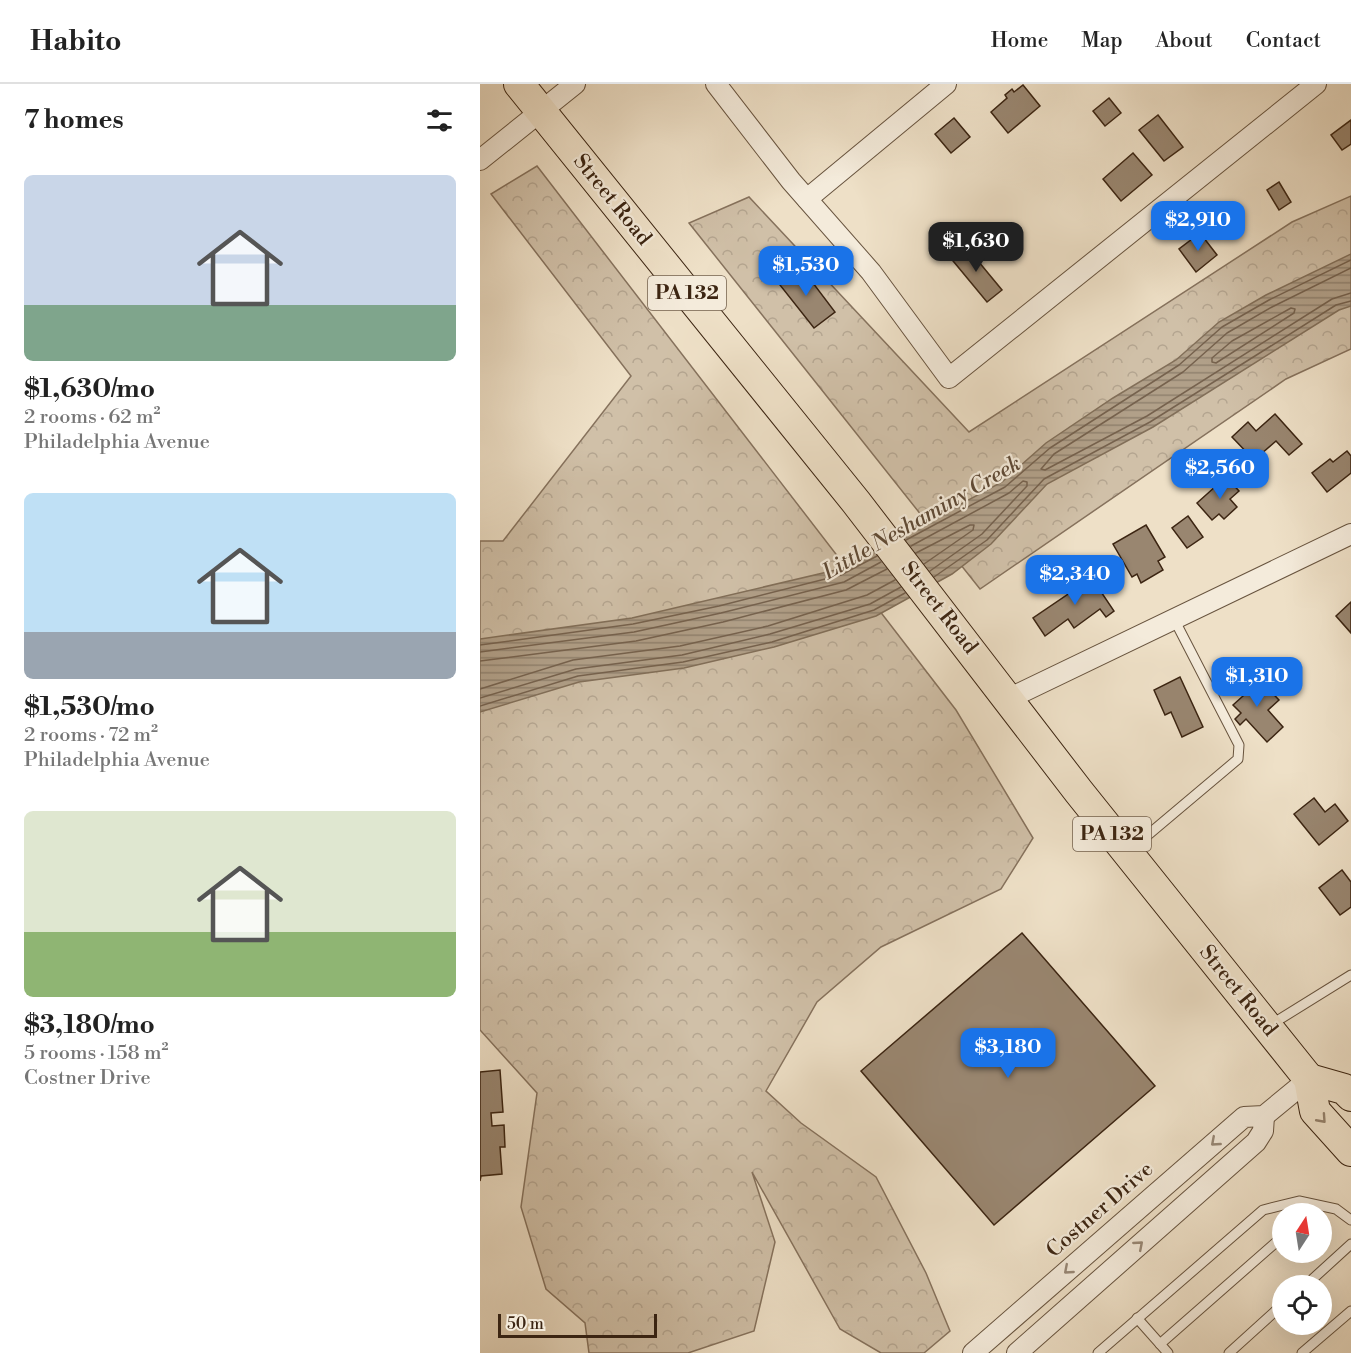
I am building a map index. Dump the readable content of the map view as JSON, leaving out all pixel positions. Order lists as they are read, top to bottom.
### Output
{
  "streets": {
    "main road": ["Street Road", "PA 132"],
    "street": ["Costner Drive"]
  },
  "crossings": [
    ["Street Road", "Costner Drive"]
  ],
  "water": ["Little Neshaminy Creek"],
  "scale_bar": "50 m",
  "north": "top",
  "page": {
    "header": "Habito",
    "nav": [
      "Home",
      "Map",
      "About",
      "Contact"
    ],
    "heading": "7 homes",
    "list": [
      {
        "name": "$1,630/mo",
        "note": "2 rooms · 62 m² · Philadelphia Avenue"
      },
      {
        "name": "$1,530/mo",
        "note": "2 rooms · 72 m² · Philadelphia Avenue"
      },
      {
        "name": "$3,180/mo",
        "note": "5 rooms · 158 m² · Costner Drive"
      }
    ],
    "price": [
      "$2,910",
      "$1,630",
      "$1,530",
      "$2,560",
      "$2,340",
      "$1,310",
      "$3,180"
    ],
    "scale": "50 m"
  }
}
